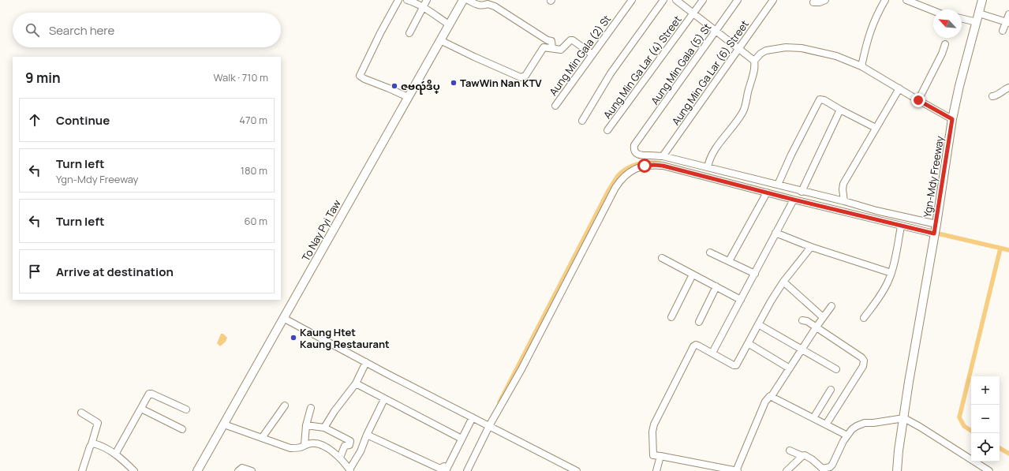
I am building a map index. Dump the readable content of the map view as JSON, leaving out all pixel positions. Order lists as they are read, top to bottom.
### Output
{
  "streets": {
    "main road": ["Ygn-Mdy Freeway", "To Nay Pyi Taw"],
    "street": [
      "Aung Min Gala (2) St",
      "Aung Min Gala (5) St",
      "Aung Min Ga Lar (4) Street",
      "Aung Min Ga Lar (6) Street"
    ]
  },
  "crossings": [
    ["Aung Min Gala (5) St", "Aung Min Ga Lar (6) Street"]
  ],
  "places": ["TawWin Nan KTV", "ဇဗၺဴဒိပ္", "Kaung Htet Kaung Restaurant"],
  "north": "top left",
  "page": {
    "search": "Search here",
    "heading": ["9 min", "Walk · 710 m"],
    "list": [
      ["Continue", "470 m"],
      ["Turn left", "Ygn-Mdy Freeway", "180 m"],
      ["Turn left", "60 m"],
      "Arrive at destination"
    ],
    "map_buttons": ["+", "−"]
  }
}
